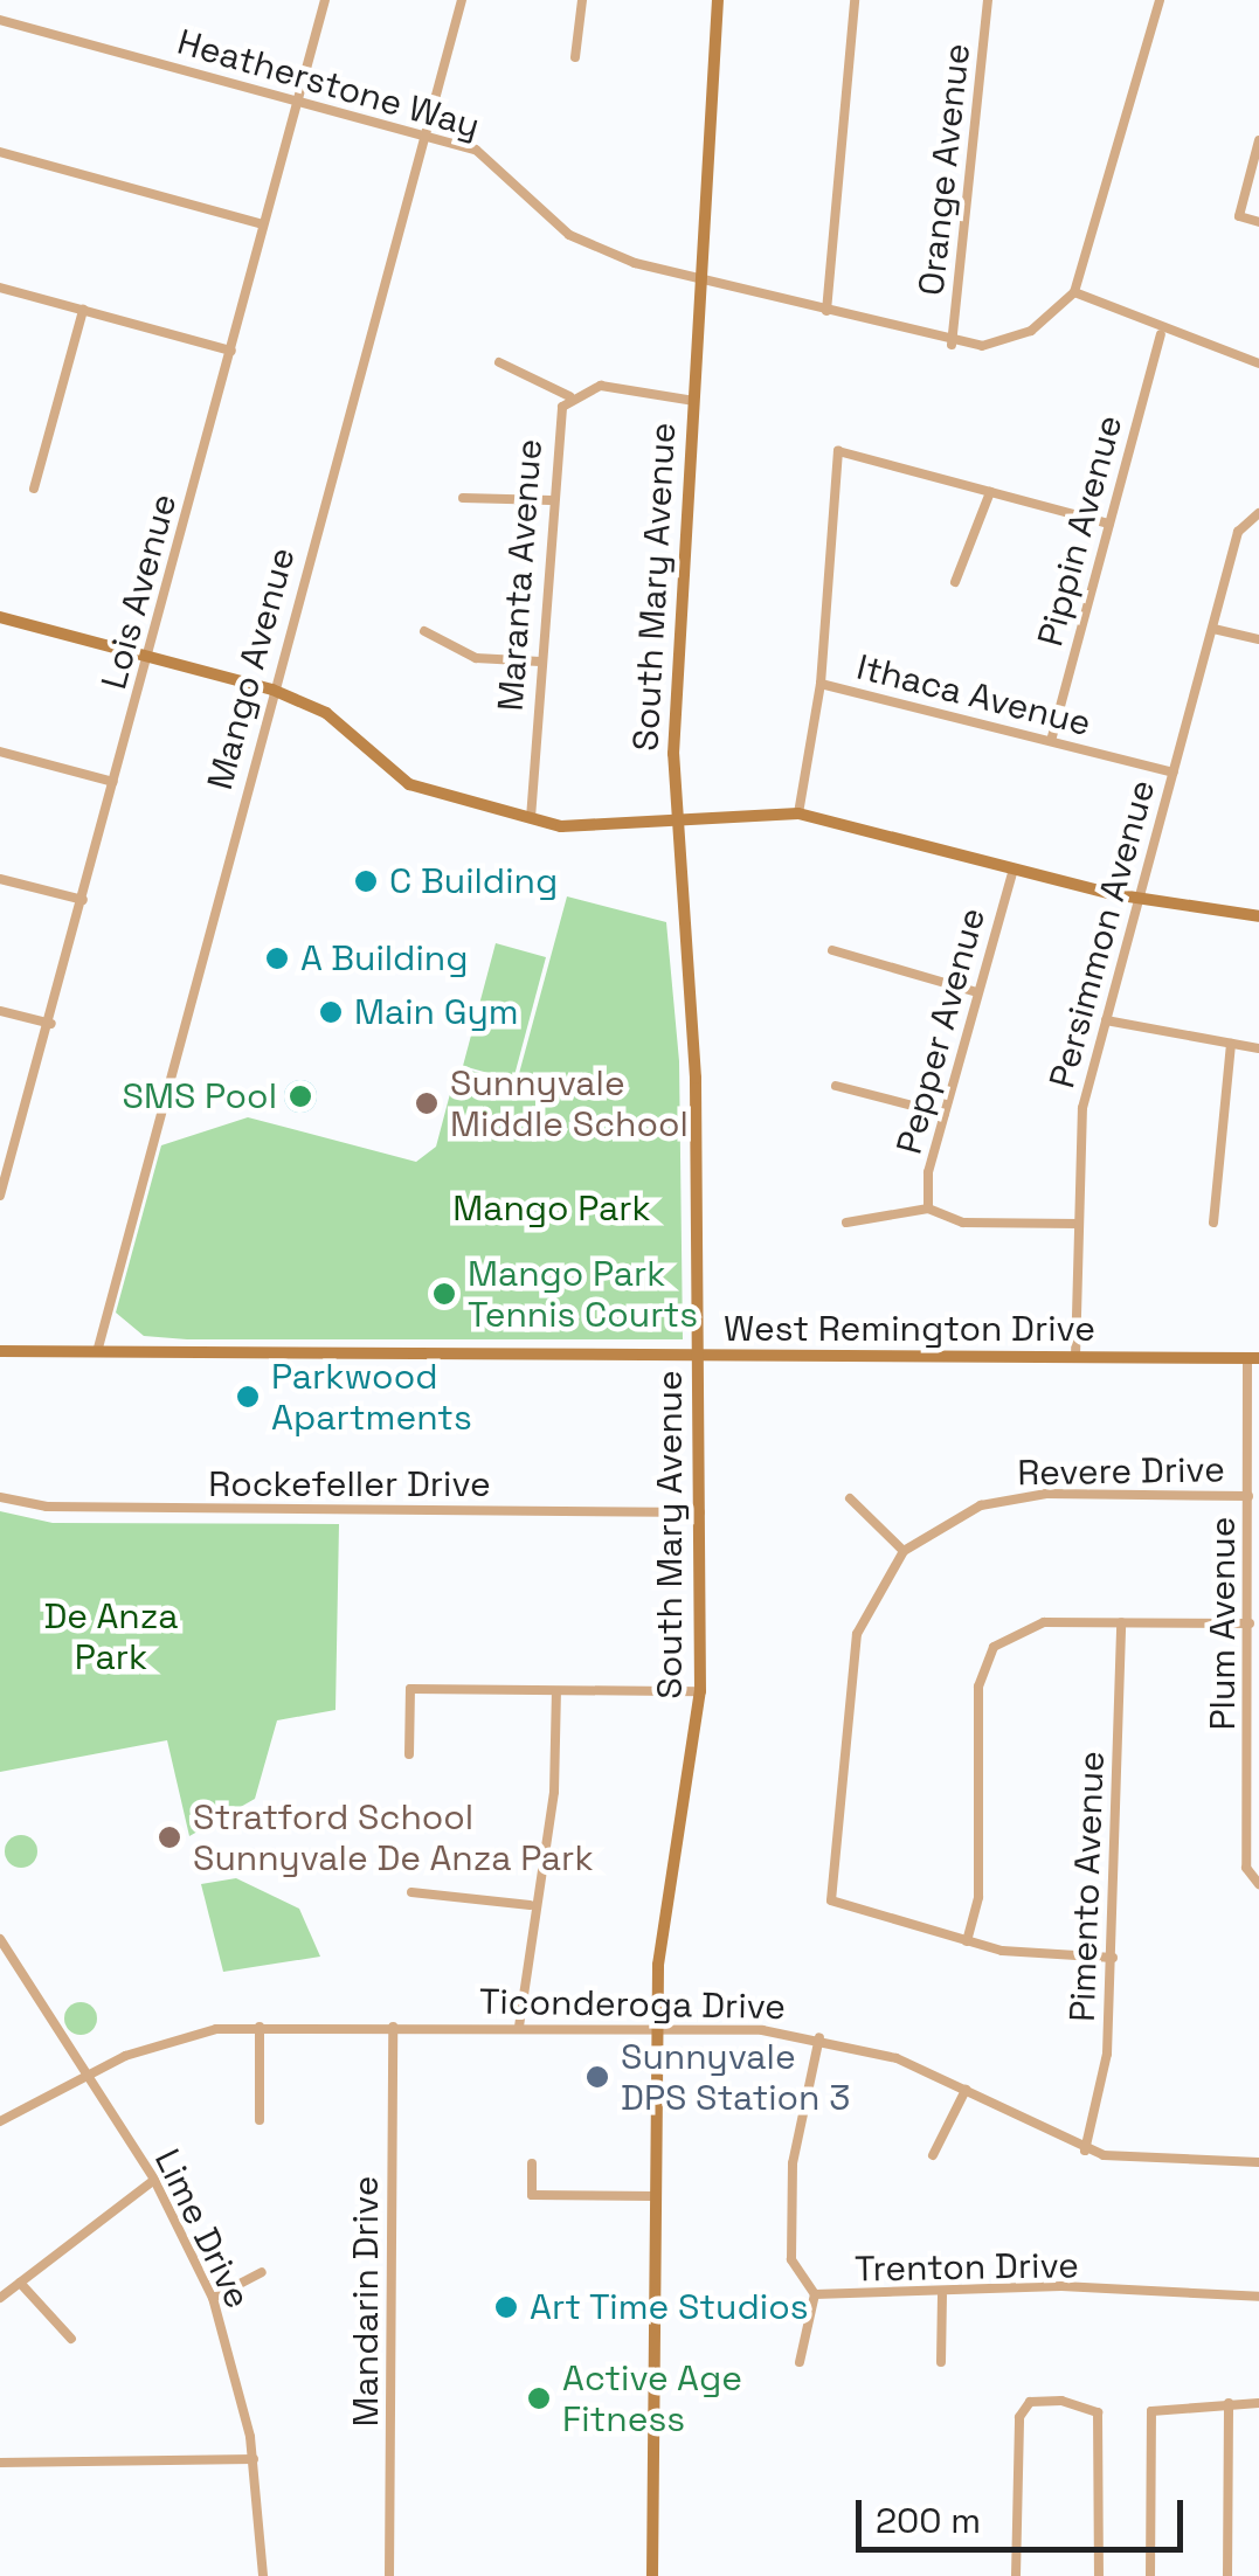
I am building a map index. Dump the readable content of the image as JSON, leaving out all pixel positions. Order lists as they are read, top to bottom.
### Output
{
  "streets": {
    "main road": ["South Mary Avenue", "West Remington Drive"],
    "street": [
      "Heatherstone Way",
      "Orange Avenue",
      "Pippin Avenue",
      "Maranta Avenue",
      "Lois Avenue",
      "Mango Avenue",
      "Ithaca Avenue",
      "Persimmon Avenue",
      "Pepper Avenue",
      "Revere Drive",
      "Rockefeller Drive",
      "Plum Avenue",
      "Pimento Avenue",
      "Ticonderoga Drive",
      "Lime Drive",
      "Trenton Drive",
      "Mandarin Drive"
    ]
  },
  "crossings": [
    ["Heatherstone Way", "Orange Avenue"],
    ["Heatherstone Way", "South Mary Avenue"],
    ["Heatherstone Way", "Lois Avenue"],
    ["Heatherstone Way", "Mango Avenue"],
    ["Pippin Avenue", "Ithaca Avenue"],
    ["Maranta Avenue", "South Mary Avenue"],
    ["South Mary Avenue", "West Remington Drive"],
    ["South Mary Avenue", "Rockefeller Drive"],
    ["South Mary Avenue", "Ticonderoga Drive"],
    ["Mango Avenue", "West Remington Drive"],
    ["Ithaca Avenue", "Persimmon Avenue"],
    ["Persimmon Avenue", "West Remington Drive"],
    ["West Remington Drive", "Plum Avenue"],
    ["Revere Drive", "Plum Avenue"],
    ["Pimento Avenue", "Ticonderoga Drive"],
    ["Ticonderoga Drive", "Lime Drive"],
    ["Ticonderoga Drive", "Mandarin Drive"]
  ],
  "parks": ["Mango Park", "De Anza Park"],
  "places": [
    "C Building",
    "A Building",
    "Main Gym",
    "SMS Pool",
    "Sunnyvale Middle School",
    "Mango Park Tennis Courts",
    "Parkwood Apartments",
    "Stratford School Sunnyvale De Anza Park",
    "Sunnyvale DPS Station 3",
    "Art Time Studios",
    "Active Age Fitness"
  ],
  "scale_bar": "200 m"
}
